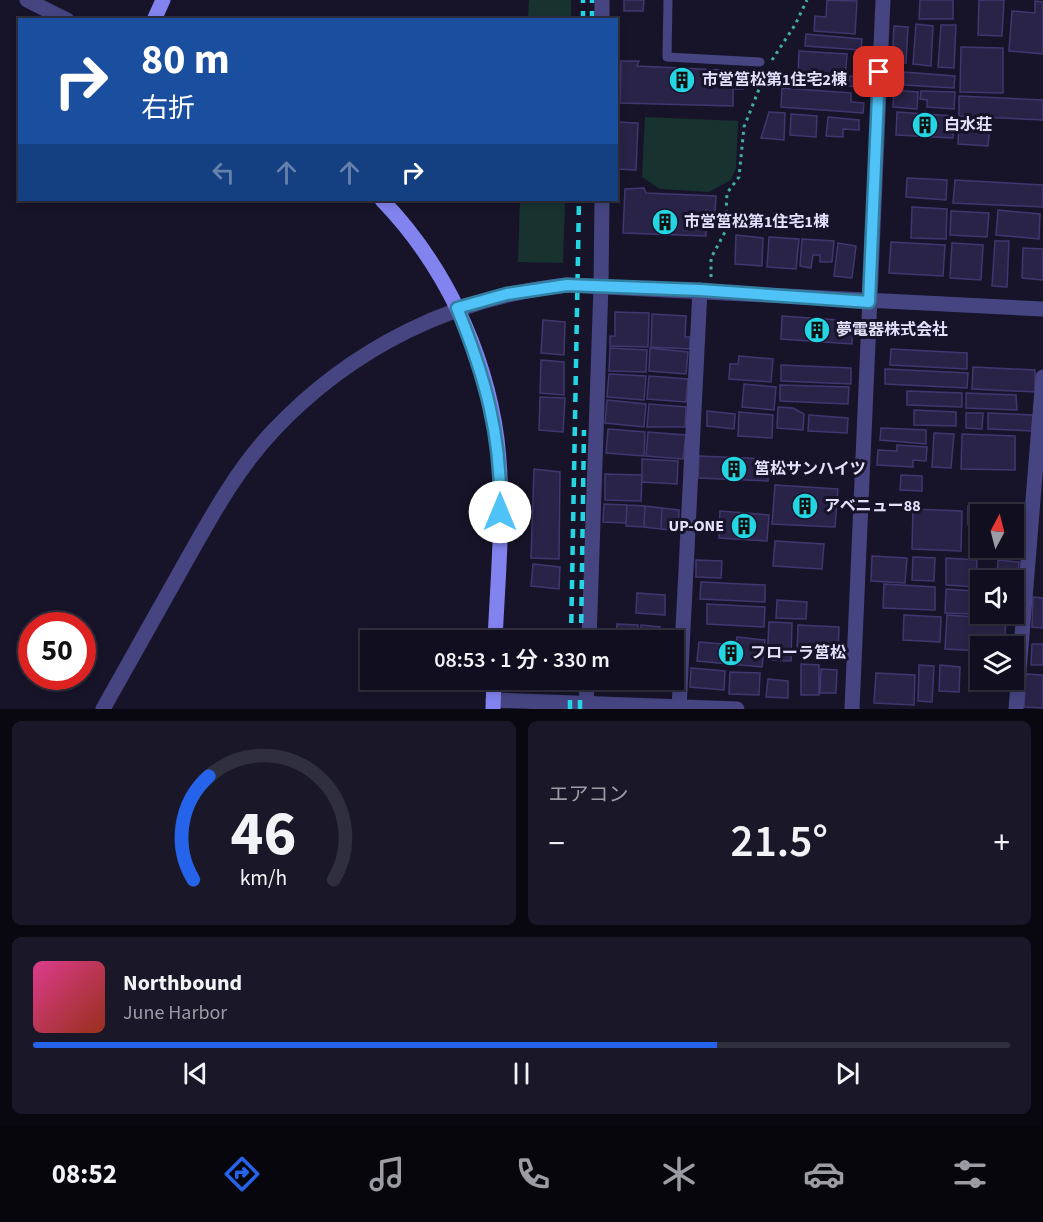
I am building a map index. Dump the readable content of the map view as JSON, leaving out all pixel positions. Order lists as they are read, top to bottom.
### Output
{
  "places": {
    "building": [
      "市営筥松第1住宅2棟",
      "白水荘",
      "市営筥松第1住宅1棟",
      "夢電器株式会社",
      "筥松サンハイツ",
      "アベニュー88",
      "UP-ONE",
      "フローラ筥松"
    ]
  },
  "north": "top",
  "page": {
    "turn": ["80 m", "右折"],
    "limit": "50",
    "trip": "08:53 · 1 分 · 330 m",
    "tile": "エアコン",
    "heat": ["−", "21.5°", "+"],
    "song": ["Northbound", "June Harbor"],
    "tabs": "08:52",
    "gauge": ["46", "km/h"]
  }
}
